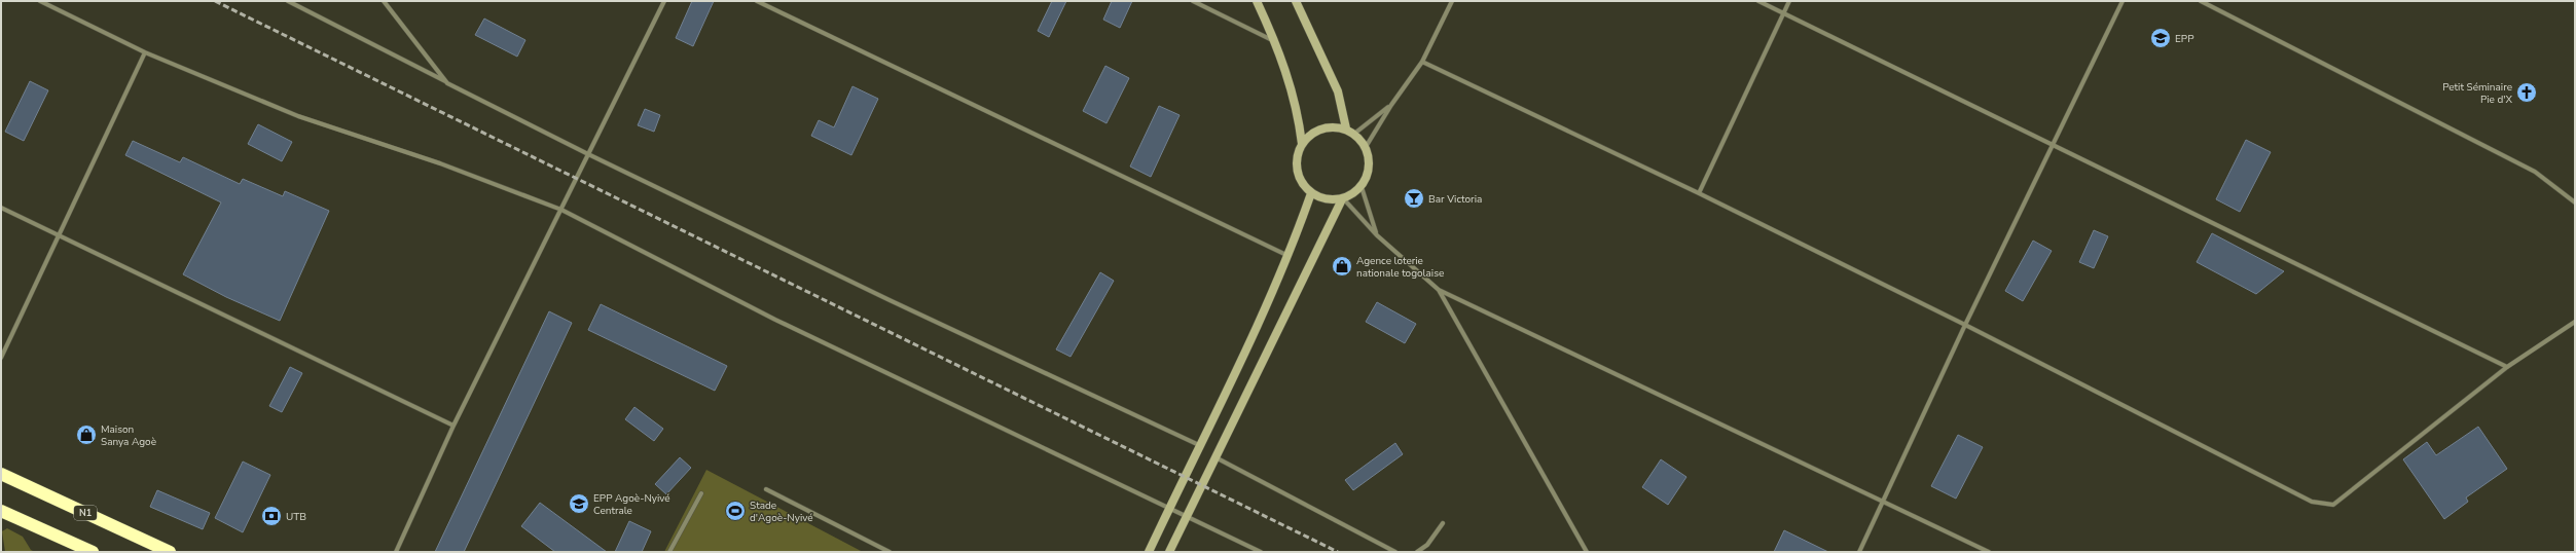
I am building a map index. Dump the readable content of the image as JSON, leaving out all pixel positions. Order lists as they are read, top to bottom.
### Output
{
  "streets": {
    "highway": ["N1"]
  },
  "places": {
    "school or university": ["EPP", "EPP Agoè-Nyivé Centrale"],
    "church": ["Petit Séminaire Pie d'X"],
    "bar": ["Bar Victoria"],
    "shop": ["Agence loterie nationale togolaise", "Maison Sanya Agoè"],
    "sports": ["Stade d'Agoè-Nyivé"],
    "bank": ["UTB"]
  }
}
